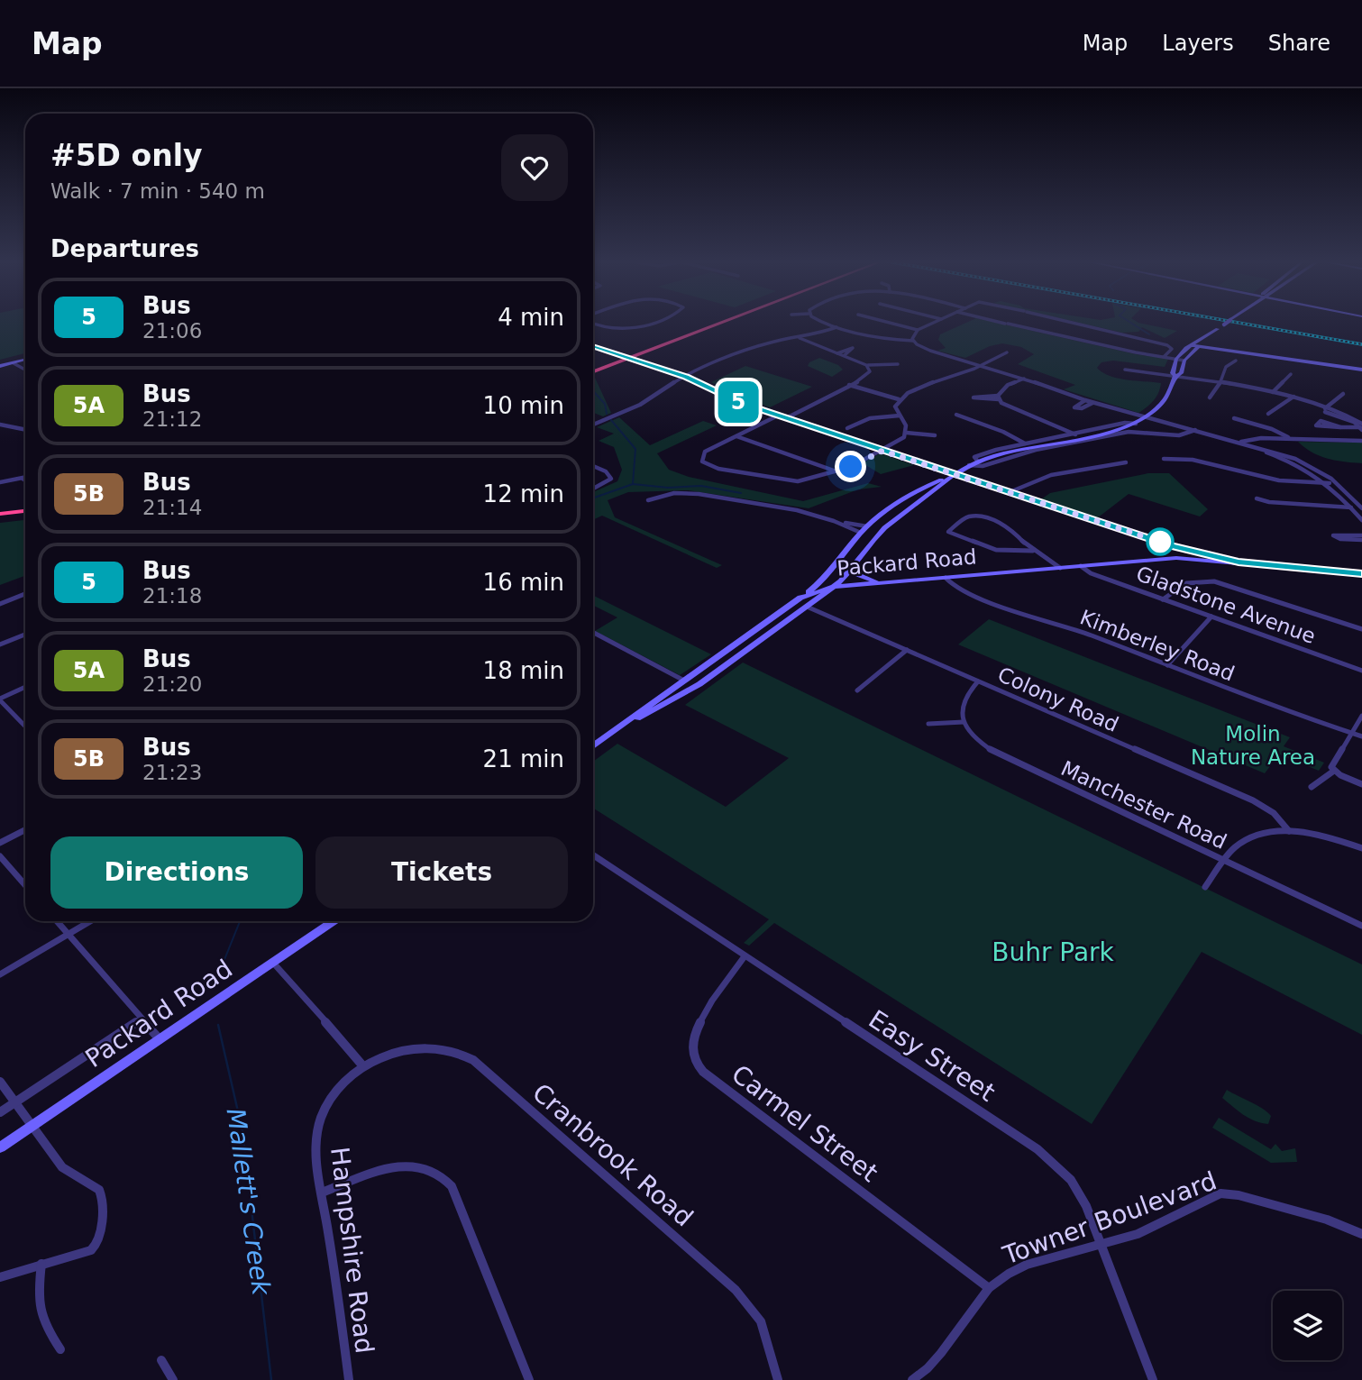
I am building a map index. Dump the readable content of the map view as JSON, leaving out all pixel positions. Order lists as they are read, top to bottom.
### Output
{
  "streets": {
    "main road": ["Packard Road"],
    "street": [
      "Gladstone Avenue",
      "Kimberley Road",
      "Colony Road",
      "Manchester Road",
      "Easy Street",
      "Carmel Street",
      "Cranbrook Road",
      "Towner Boulevard",
      "Hampshire Road"
    ]
  },
  "crossings": [
    ["Packard Road", "Gladstone Avenue"],
    ["Packard Road", "Kimberley Road"],
    ["Packard Road", "Colony Road"],
    ["Easy Street", "Carmel Street"],
    ["Easy Street", "Towner Boulevard"],
    ["Carmel Street", "Towner Boulevard"],
    ["Cranbrook Road", "Hampshire Road"]
  ],
  "water": ["Mallett's Creek"],
  "parks": ["Molin Nature Area", "Buhr Park"],
  "lines": ["bus line 5"],
  "page": {
    "header": "Map",
    "nav": ["Map", "Layers", "Share"],
    "on_map": "5",
    "heading": [
      ["#5D only", "Walk · 7 min · 540 m"],
      "Departures"
    ],
    "list": [
      {
        "mark": "5",
        "name": "Bus",
        "note": "21:06",
        "value": "4 min"
      },
      {
        "mark": "5A",
        "name": "Bus",
        "note": "21:12",
        "value": "10 min"
      },
      {
        "mark": "5B",
        "name": "Bus",
        "note": "21:14",
        "value": "12 min"
      },
      {
        "mark": "5",
        "name": "Bus",
        "note": "21:18",
        "value": "16 min"
      },
      {
        "mark": "5A",
        "name": "Bus",
        "note": "21:20",
        "value": "18 min"
      },
      {
        "mark": "5B",
        "name": "Bus",
        "note": "21:23",
        "value": "21 min"
      }
    ],
    "buttons": ["Directions", "Tickets"]
  }
}
